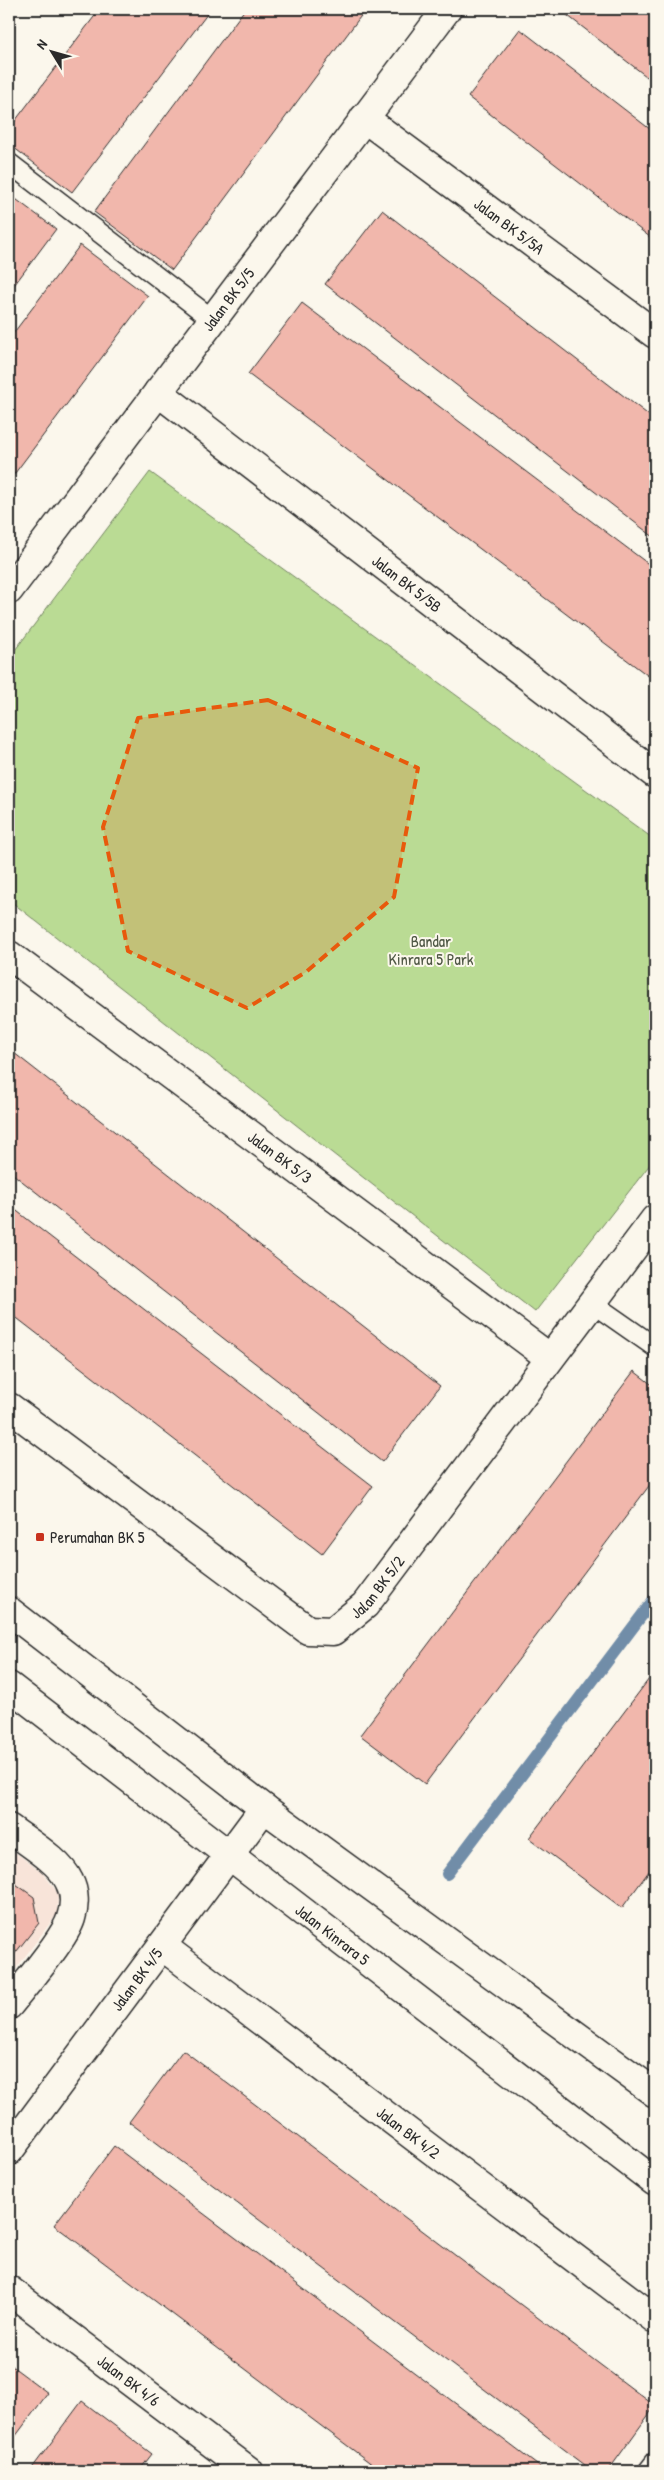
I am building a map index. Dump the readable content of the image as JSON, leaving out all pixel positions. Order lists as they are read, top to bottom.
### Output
{
  "streets": {
    "street": [
      "Jalan BK 5/5A",
      "Jalan BK 5/5",
      "Jalan BK 5/5B",
      "Jalan BK 5/3",
      "Jalan BK 5/2",
      "Jalan Kinrara 5",
      "Jalan BK 4/5",
      "Jalan BK 4/2",
      "Jalan BK 4/6"
    ]
  },
  "crossings": [
    ["Jalan BK 5/5A", "Jalan BK 5/5"],
    ["Jalan BK 5/5", "Jalan BK 5/5B"],
    ["Jalan BK 5/3", "Jalan BK 5/2"],
    ["Jalan Kinrara 5", "Jalan BK 4/5"],
    ["Jalan BK 4/5", "Jalan BK 4/2"]
  ],
  "parks": ["Bandar Kinrara 5 Park"],
  "places": {
    "transit": ["Perumahan BK 5"]
  },
  "north": "top left"
}
